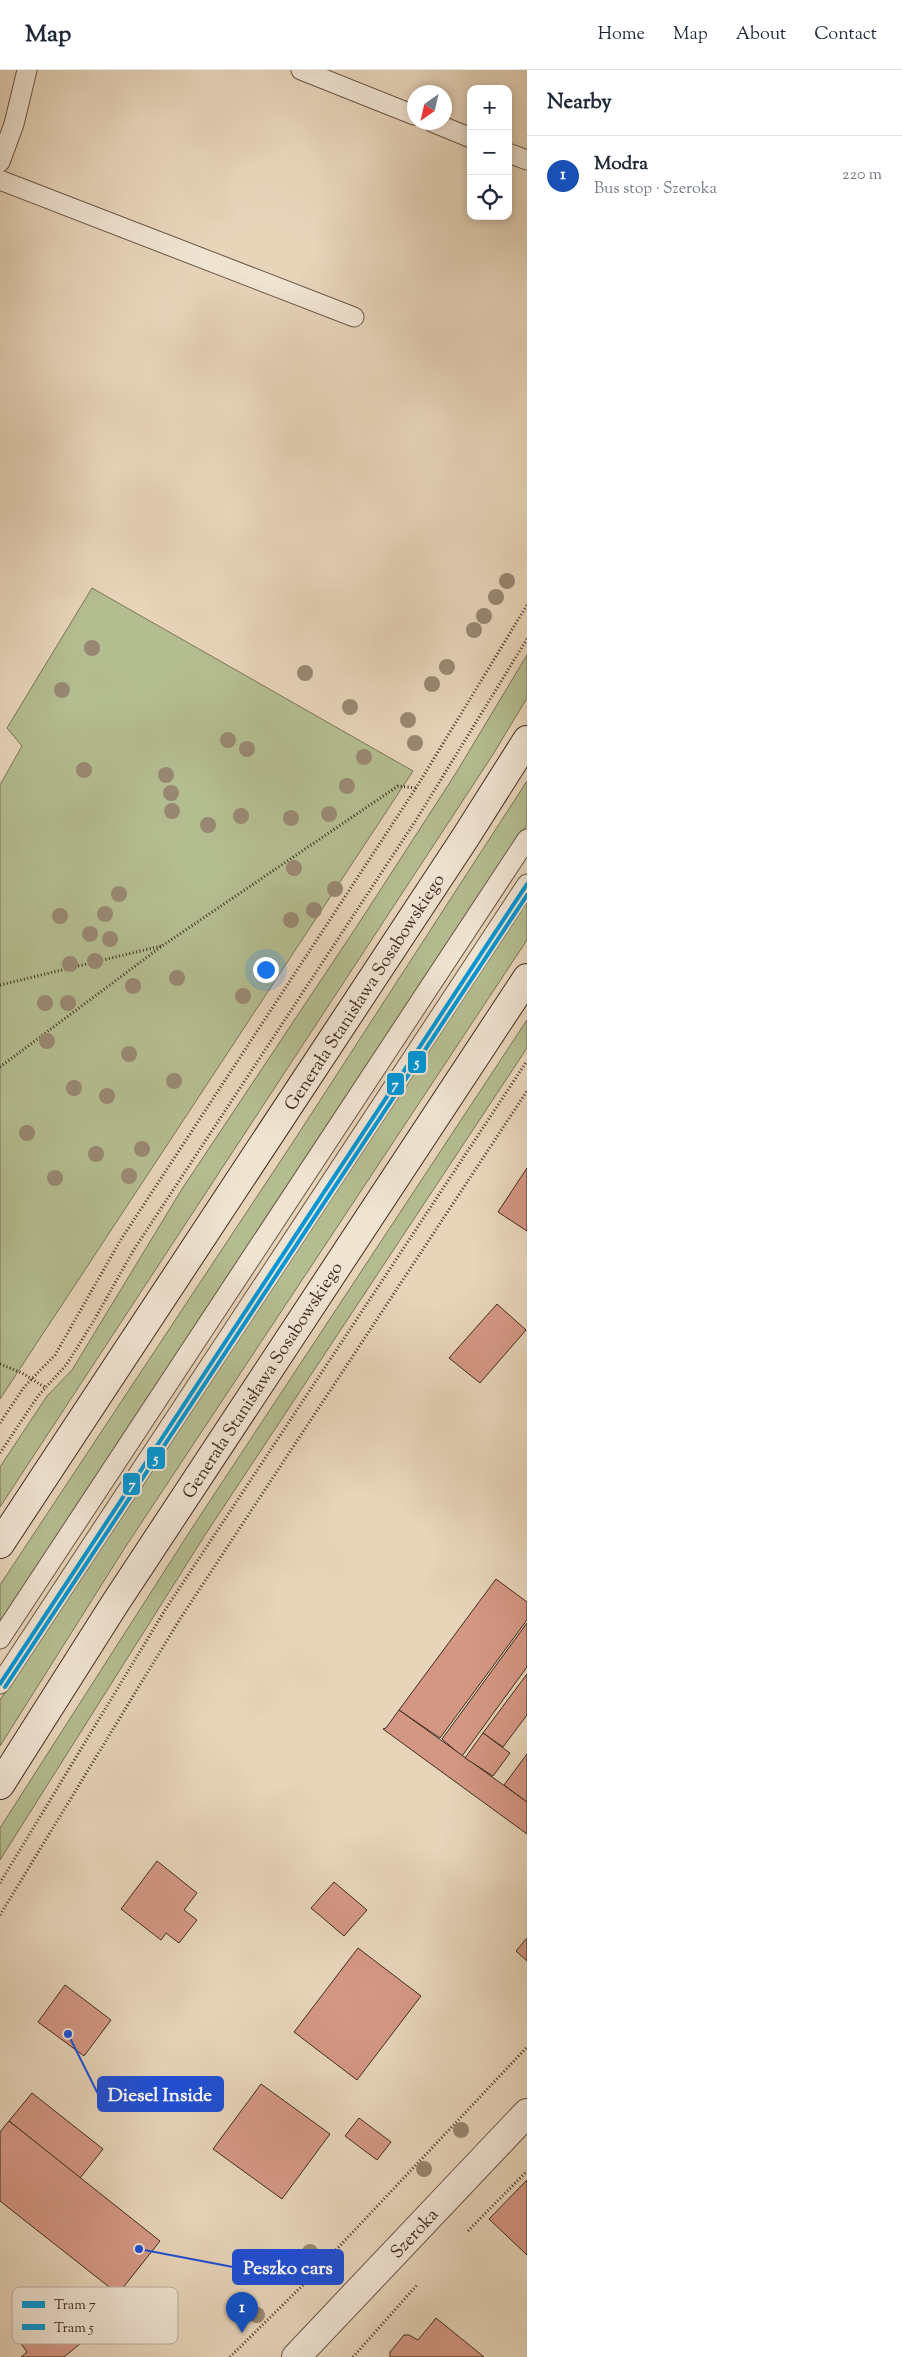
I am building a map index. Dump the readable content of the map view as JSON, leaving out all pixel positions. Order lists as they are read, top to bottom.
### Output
{
  "streets": {
    "main road": ["Generała Stanisława Sosabowskiego", "Szeroka"]
  },
  "places": ["Diesel Inside", "Peszko cars"],
  "lines": ["tram line 7", "tram line 5"],
  "legend": ["Tram 7", "Tram 5"],
  "north": "bottom left",
  "page": {
    "header": "Map",
    "nav": [
      "Home",
      "Map",
      "About",
      "Contact"
    ],
    "heading": "Nearby",
    "map_buttons": ["+", "−"],
    "list": [
      {
        "mark": "1",
        "name": "Modra",
        "note": "Bus stop · Szeroka",
        "value": "220 m"
      }
    ],
    "pins": "1"
  }
}
